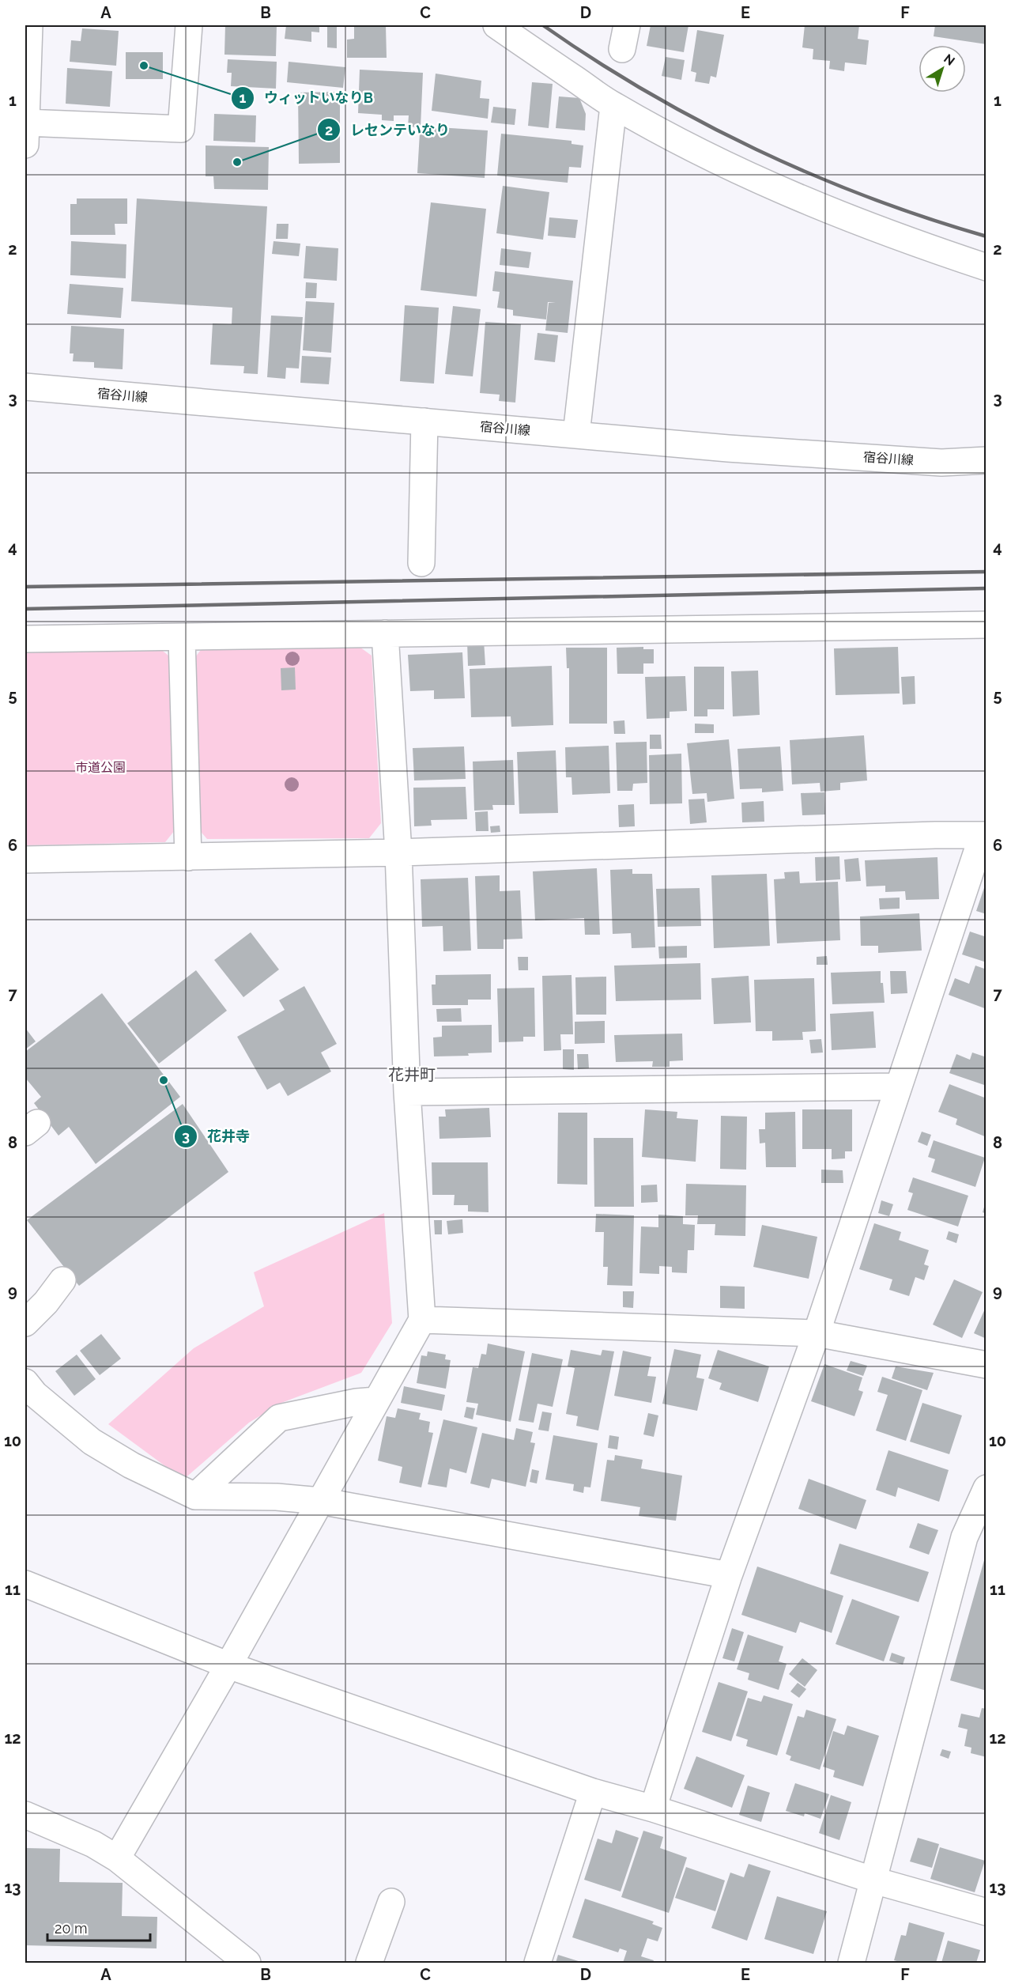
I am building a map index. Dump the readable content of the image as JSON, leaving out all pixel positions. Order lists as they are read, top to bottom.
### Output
{
  "streets": {
    "street": ["宿谷川線"]
  },
  "districts": ["花井町"],
  "parks": ["市道公園"],
  "places": ["ウィットいなりB", "レセンテいなり", "花井寺"],
  "scale_bar": "20 m",
  "north": "top right",
  "grid": {
    "columns": [
      "A",
      "B",
      "C",
      "D",
      "E",
      "F"
    ],
    "rows": [
      "1",
      "2",
      "3",
      "4",
      "5",
      "6",
      "7",
      "8",
      "9",
      "10",
      "11",
      "12",
      "13"
    ]
  }
}
